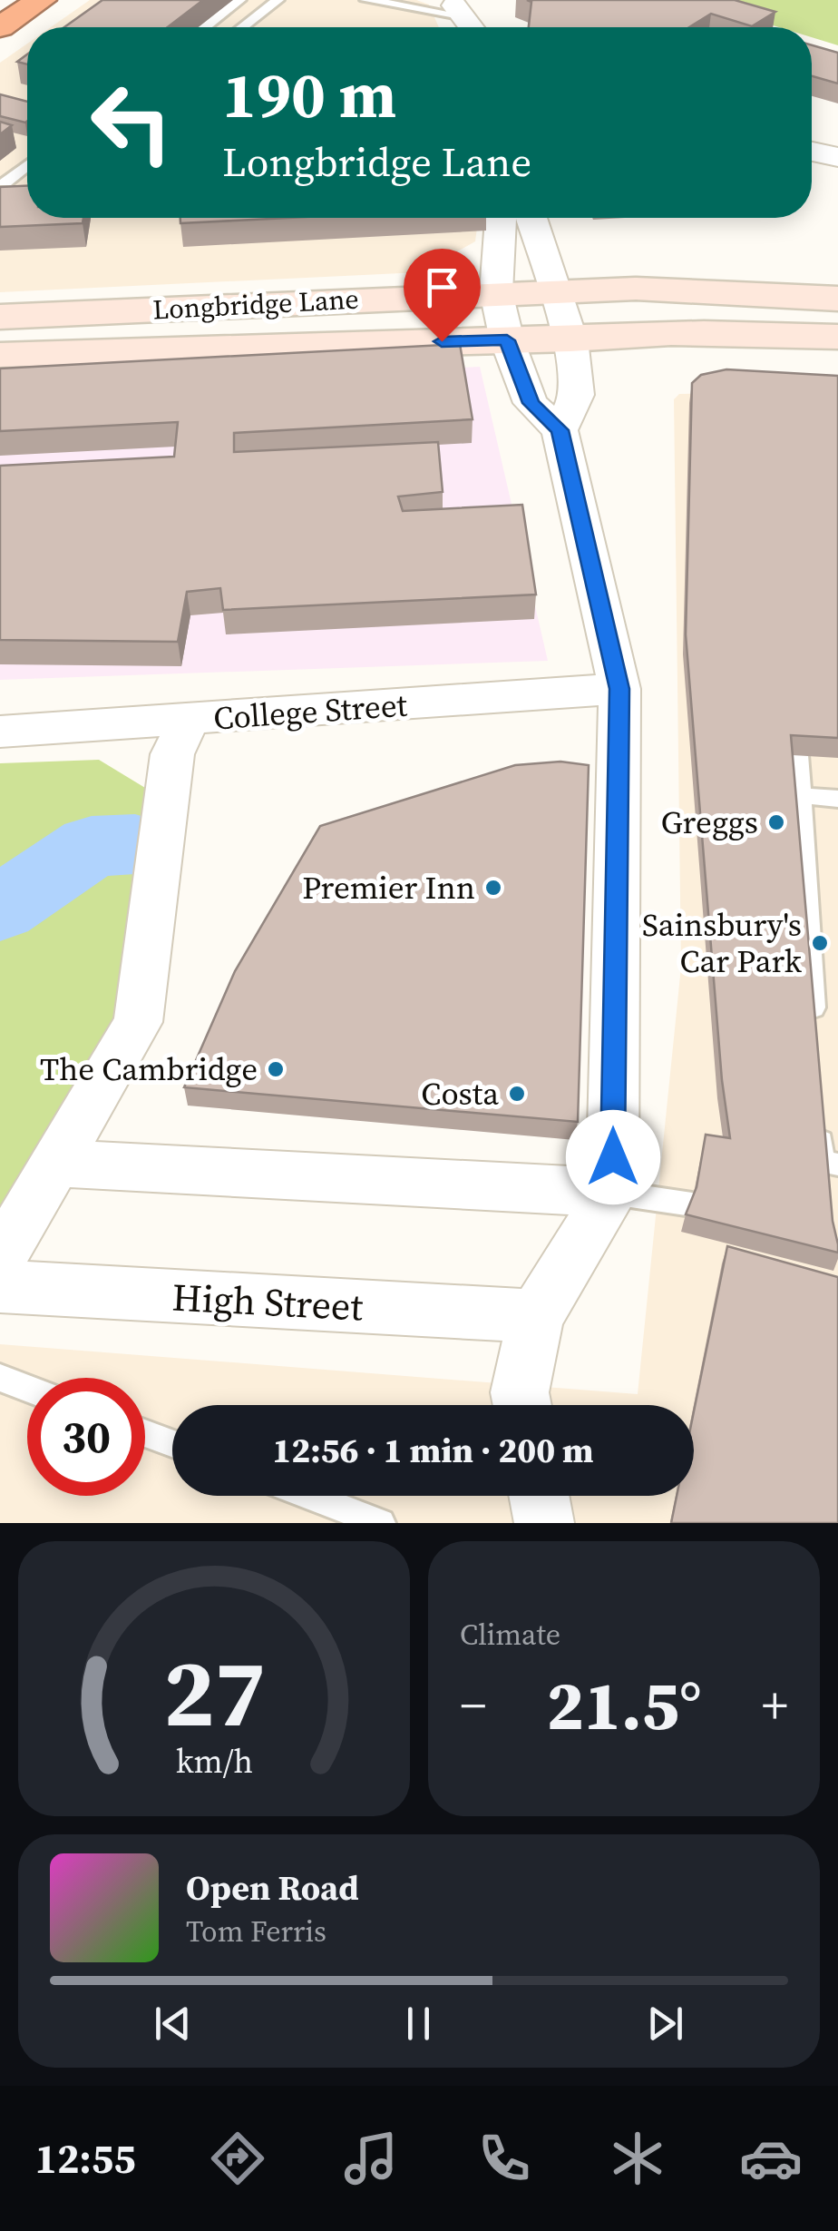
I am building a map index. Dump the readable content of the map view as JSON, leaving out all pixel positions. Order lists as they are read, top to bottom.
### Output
{
  "streets": {
    "street": ["Longbridge Lane", "College Street", "High Street"]
  },
  "places": [
    "Greggs",
    "Premier Inn",
    "Sainsbury's Car Park",
    "The Cambridge",
    "Costa"
  ],
  "page": {
    "turn": ["190 m", "Longbridge Lane"],
    "limit": "30",
    "trip": "12:56 · 1 min · 200 m",
    "tile": "Climate",
    "heat": ["−", "21.5°", "+"],
    "song": ["Open Road", "Tom Ferris"],
    "tabs": "12:55",
    "gauge": ["27", "km/h"]
  }
}
